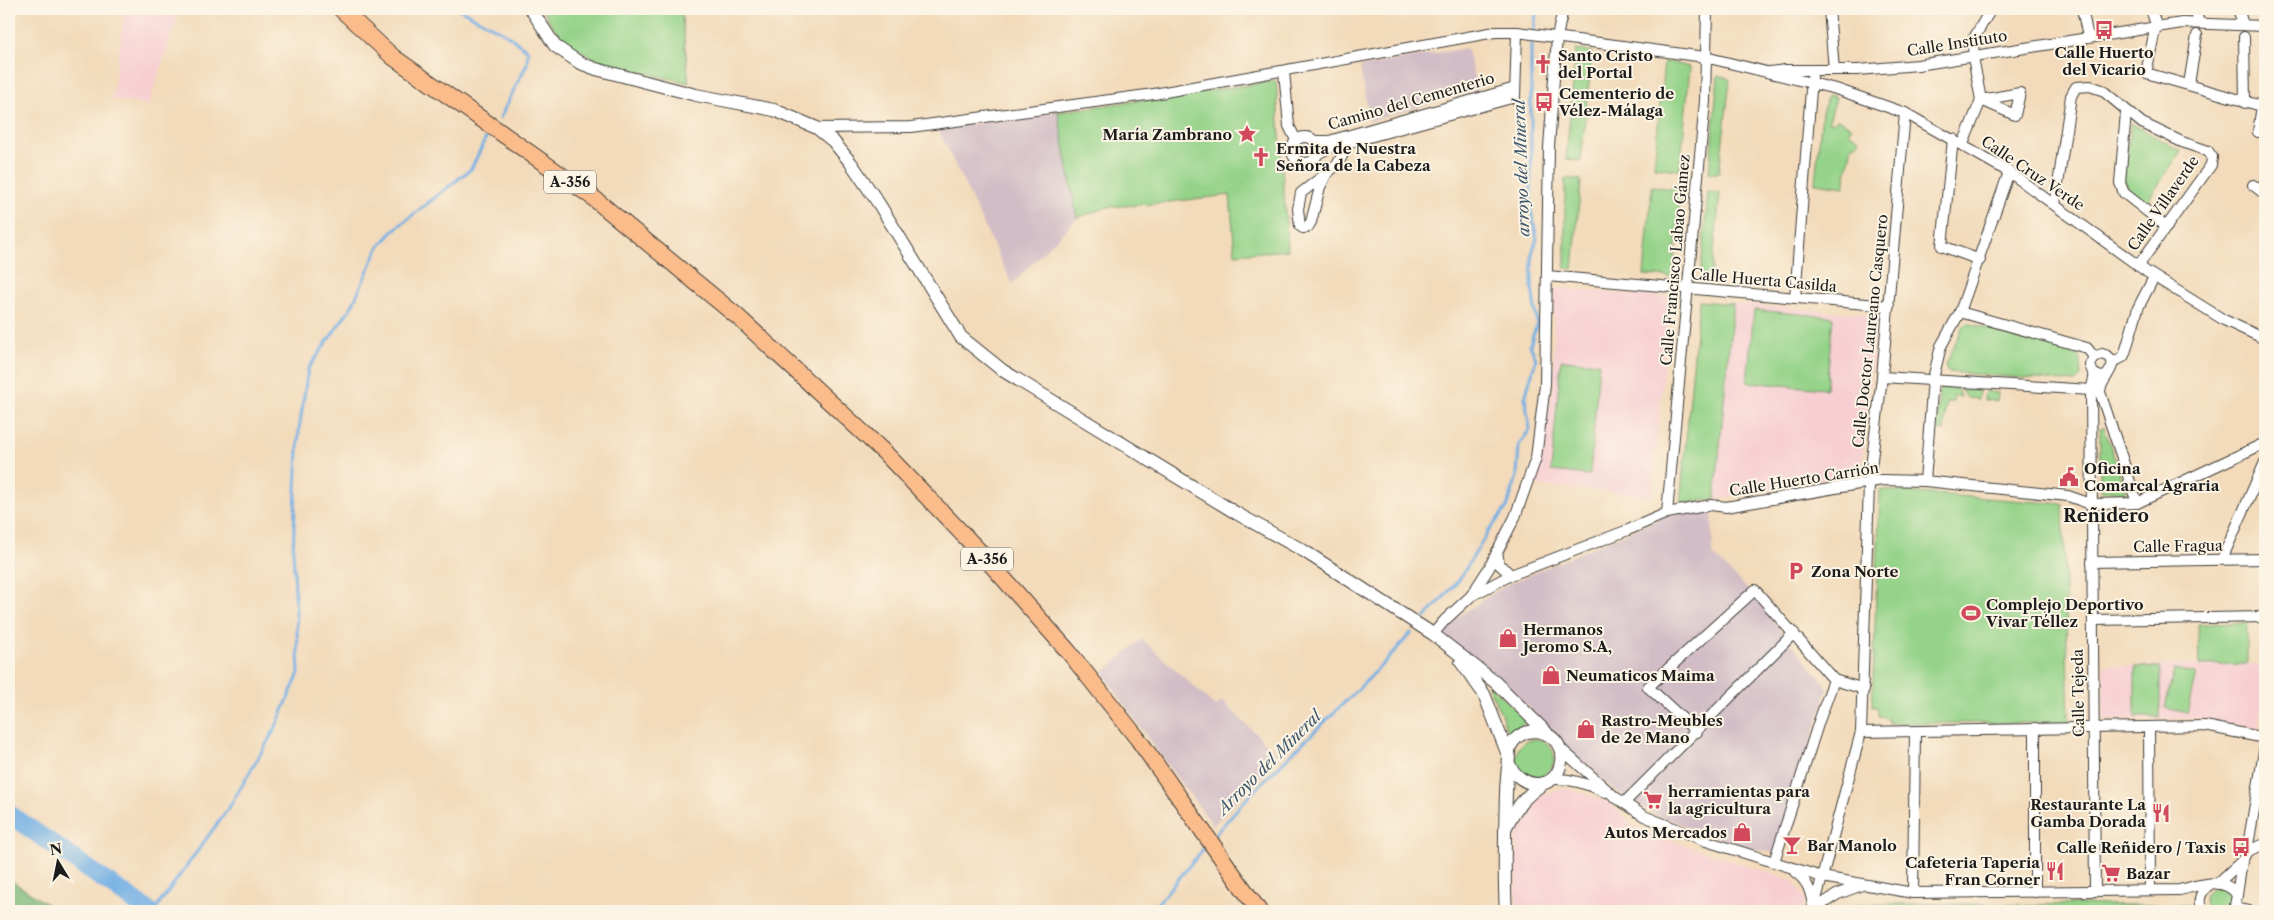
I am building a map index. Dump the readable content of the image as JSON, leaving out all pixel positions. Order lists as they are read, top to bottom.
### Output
{
  "streets": {
    "main road": ["A-356"],
    "street": [
      "Calle Instituto",
      "Camino del Cementerio",
      "Calle Cruz Verde",
      "Calle Villaverde",
      "Calle Francisco Labao Gámez",
      "Calle Huerta Casilda",
      "Calle Doctor Laureano Casquero",
      "Calle Huerto Carrión",
      "Calle Fragua",
      "Calle Tejeda"
    ]
  },
  "crossings": [
    ["Calle Instituto", "Calle Cruz Verde"],
    ["Camino del Cementerio", "Calle Cruz Verde"],
    ["Calle Cruz Verde", "Calle Villaverde"],
    ["Calle Cruz Verde", "Calle Francisco Labao Gámez"],
    ["Calle Cruz Verde", "Calle Doctor Laureano Casquero"],
    ["Calle Francisco Labao Gámez", "Calle Huerta Casilda"],
    ["Calle Francisco Labao Gámez", "Calle Huerto Carrión"],
    ["Calle Huerta Casilda", "Calle Doctor Laureano Casquero"],
    ["Calle Doctor Laureano Casquero", "Calle Huerto Carrión"],
    ["Calle Huerto Carrión", "Calle Tejeda"],
    ["Calle Fragua", "Calle Tejeda"]
  ],
  "districts": ["Reñidero"],
  "water": ["arroyo del Mineral", "Arroyo del Mineral"],
  "places": {
    "bus stop": ["Calle Huerto del Vicario", "Cementerio de Vélez-Málaga", "Calle Reñidero / Taxis"],
    "church": ["Santo Cristo del Portal", "Ermita de Nuestra Señora de la Cabeza"],
    "place": ["María Zambrano"],
    "public building": ["Oficina Comarcal Agraria"],
    "parking": ["Zona Norte"],
    "sports": ["Complejo Deportivo Vivar Téllez"],
    "shop": [
      "Hermanos Jeromo S.A,",
      "Neumaticos Maima",
      "Rastro-Meubles de 2e Mano",
      "Autos Mercados"
    ],
    "supermarket": ["herramientas para la agricultura", "Bazar"],
    "restaurant": ["Restaurante La Gamba Dorada", "Cafeteria Taperia Fran Corner"],
    "bar": ["Bar Manolo"]
  },
  "north": "top"
}
